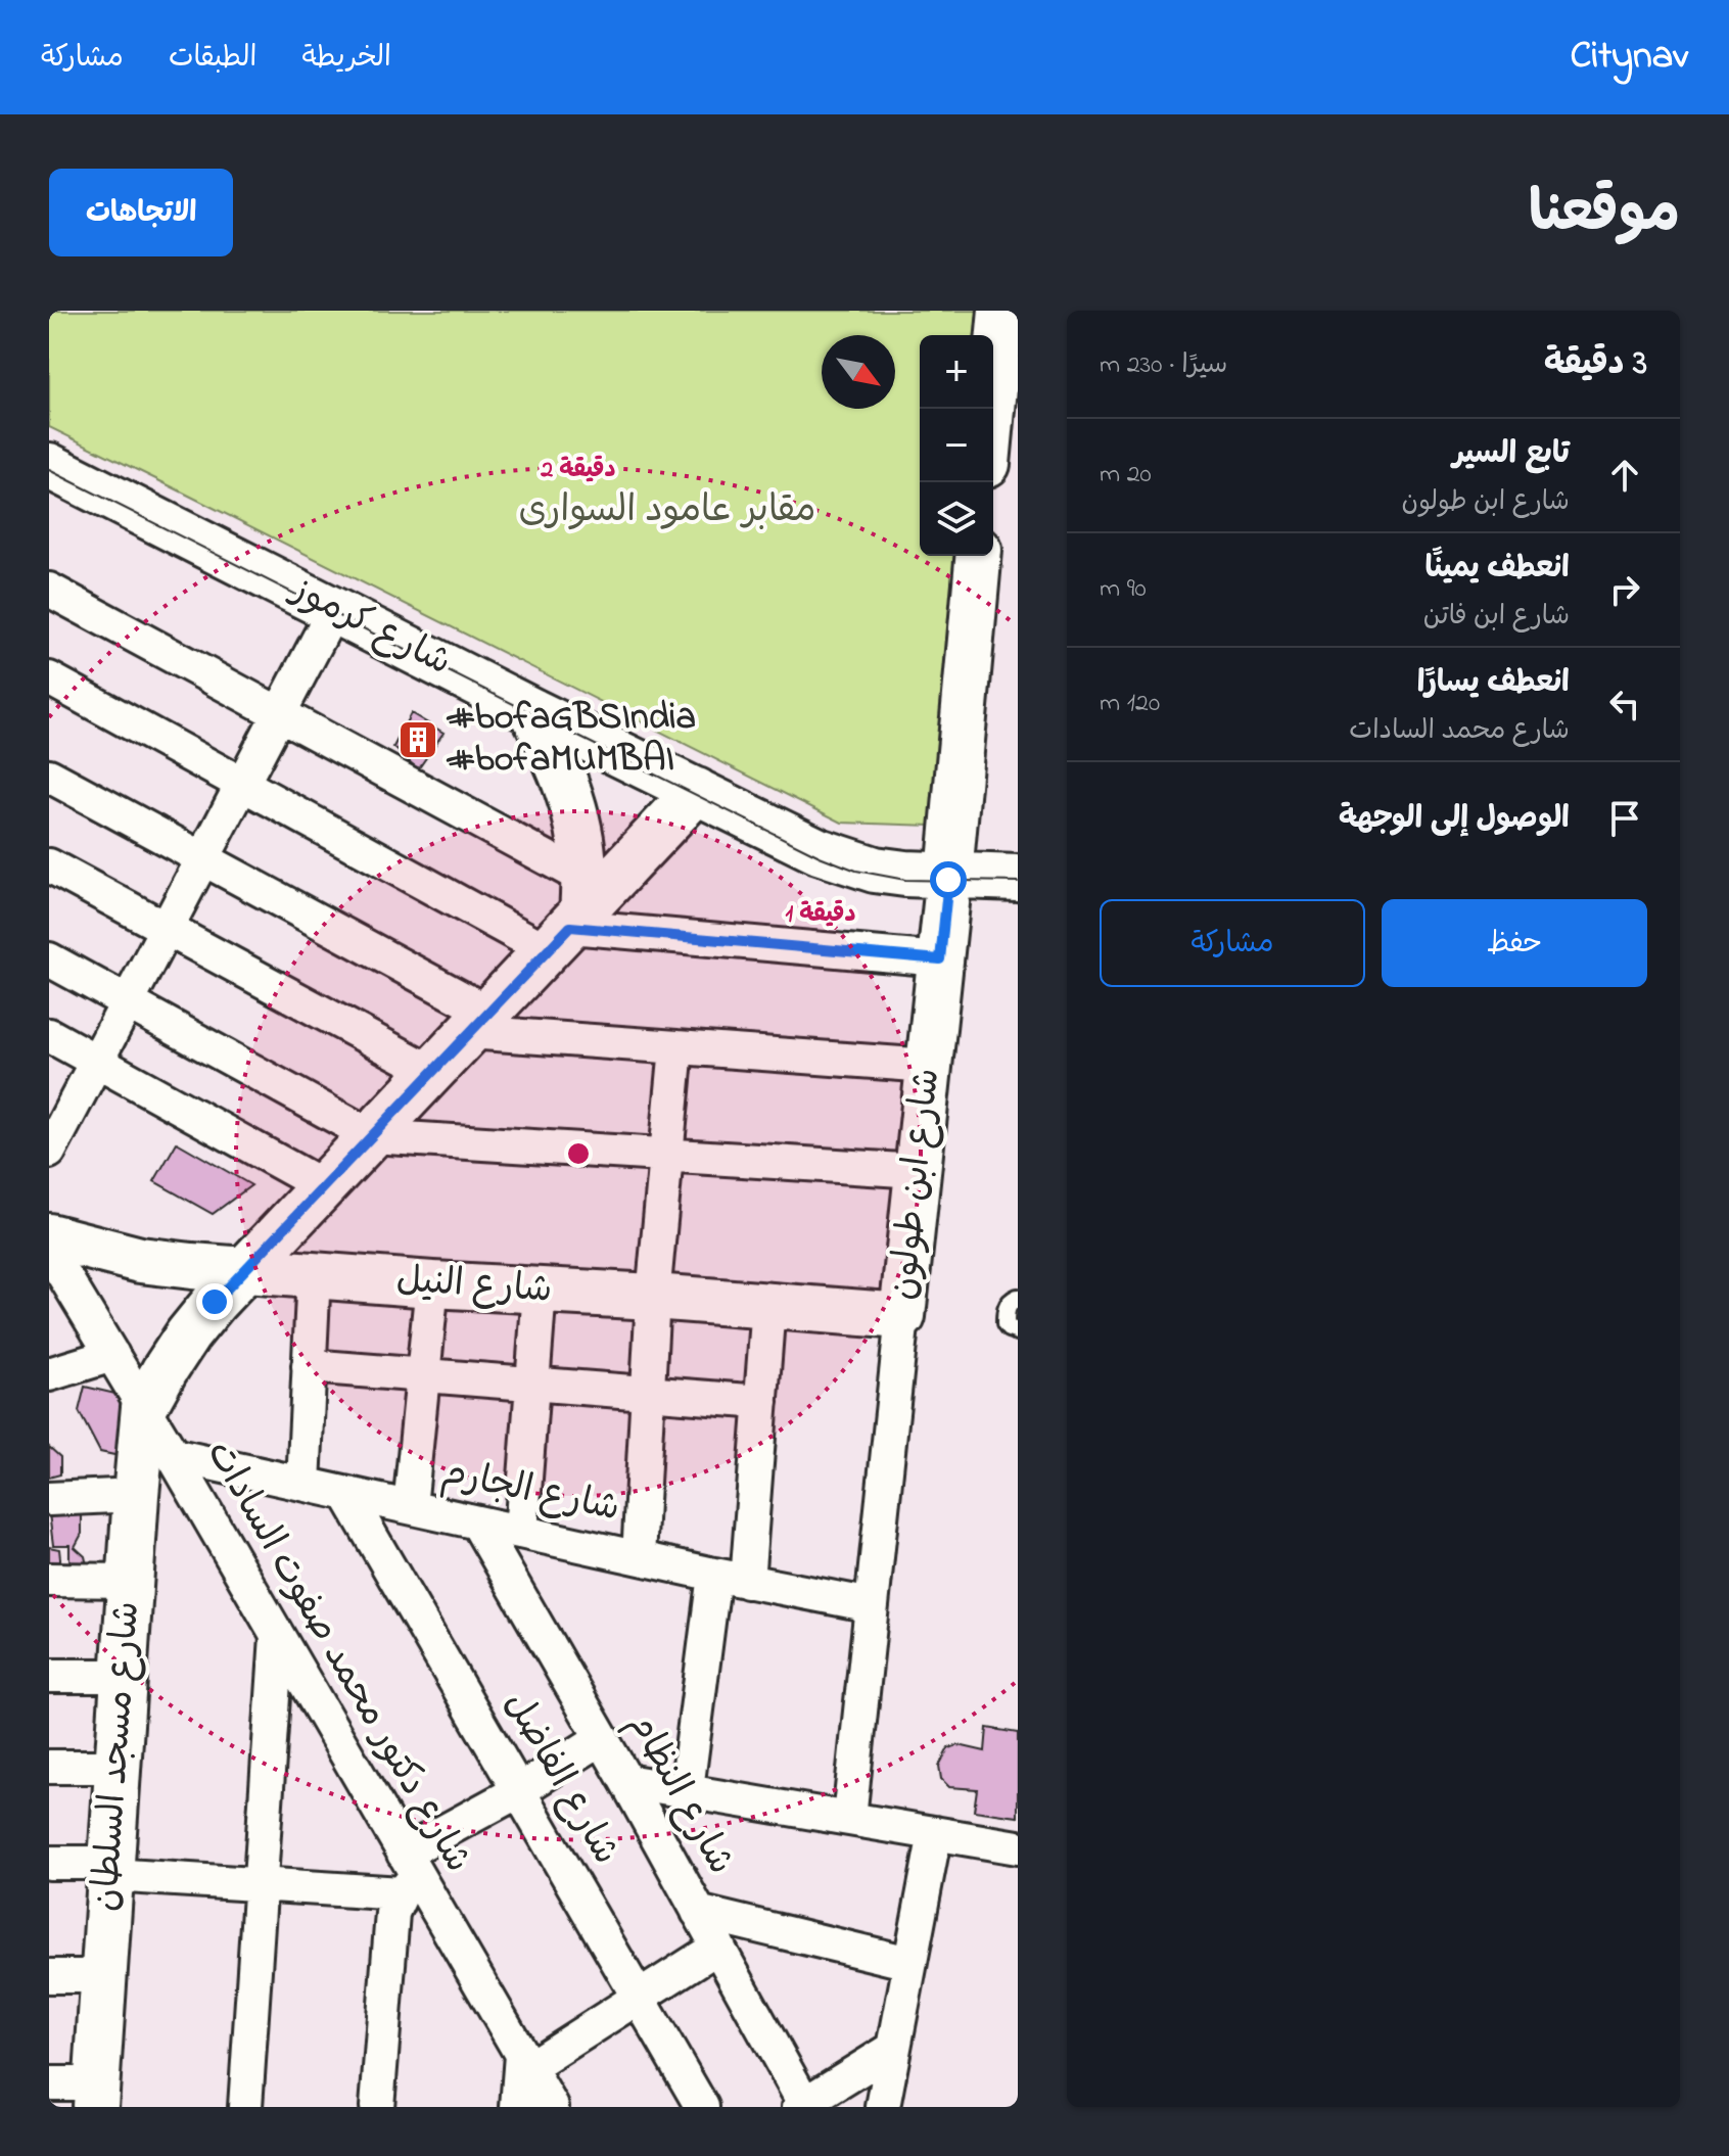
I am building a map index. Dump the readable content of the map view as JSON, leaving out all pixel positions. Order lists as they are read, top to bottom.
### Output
{
  "streets": {
    "main road": [
      "شارع كرموز",
      "شارع ابن طولون",
      "شارع النيل",
      "شارع مسجد السلطان"
    ],
    "street": [
      "شارع الجارم",
      "شارع دكتور محمد صفوت السادات",
      "شارع الفاضل",
      "شارع النظام"
    ]
  },
  "crossings": [
    ["شارع كرموز", "شارع ابن طولون"],
    ["شارع ابن طولون", "شارع النيل"],
    ["شارع ابن طولون", "شارع الجارم"],
    ["شارع النيل", "شارع دكتور محمد صفوت السادات"],
    ["شارع الجارم", "شارع دكتور محمد صفوت السادات"],
    ["شارع الجارم", "شارع الفاضل"],
    ["شارع الجارم", "شارع النظام"],
    ["شارع دكتور محمد صفوت السادات", "شارع مسجد السلطان"]
  ],
  "parks": ["مقابر عامود السوارى"],
  "places": {
    "building": ["#bofaGBSIndia #bofaMUMBAI"]
  },
  "north": "bottom right",
  "page": {
    "header": "Citynav",
    "nav": ["الخريطة", "الطبقات", "مشاركة"],
    "title": "موقعنا",
    "buttons": [
      "الاتجاهات",
      ["حفظ", "مشاركة"]
    ],
    "heading": ["3 دقيقة", "سيرًا · 230 m"],
    "map_buttons": ["+", "−"],
    "list": [
      ["تابع السير", "شارع ابن طولون", "20 m"],
      ["انعطف يمينًا", "شارع ابن فاتن", "90 m"],
      ["انعطف يسارًا", "شارع محمد السادات", "120 m"],
      "الوصول إلى الوجهة"
    ]
  },
  "rings": ["2 دقيقة", "1 دقيقة"]
}
